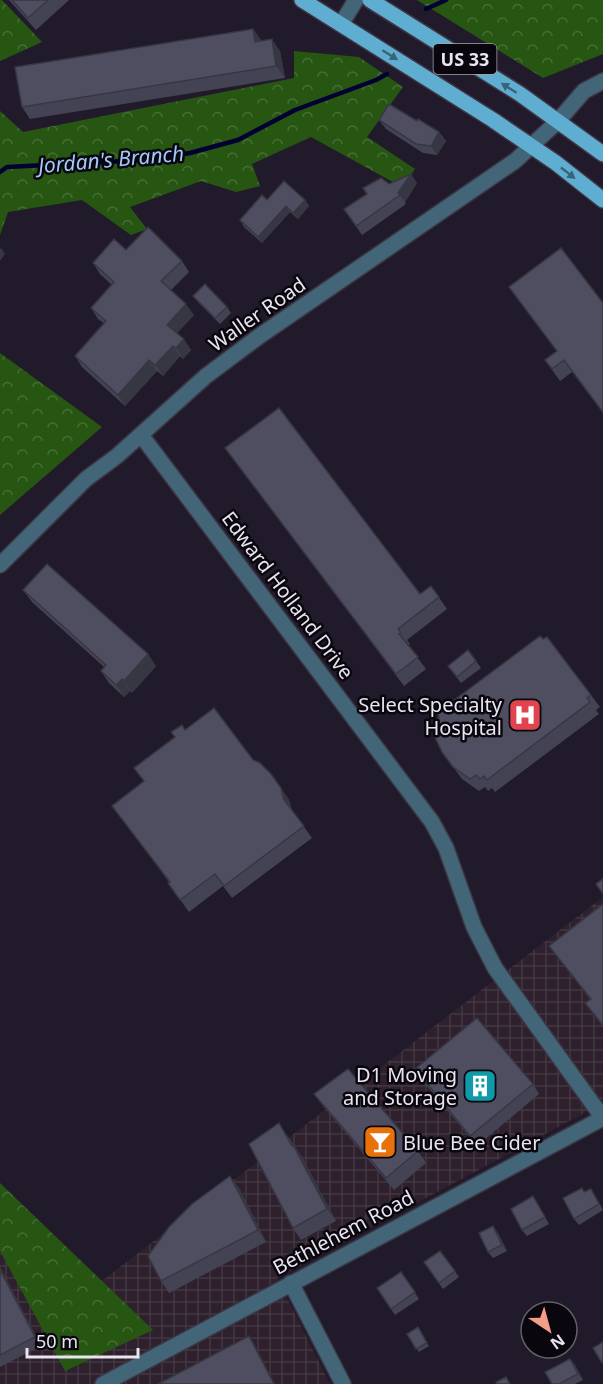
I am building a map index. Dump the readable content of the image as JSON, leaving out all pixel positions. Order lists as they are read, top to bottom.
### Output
{
  "streets": {
    "main road": ["US 33"],
    "street": ["Waller Road", "Edward Holland Drive", "Bethlehem Road"]
  },
  "crossings": [
    ["US 33", "Waller Road"],
    ["Waller Road", "Edward Holland Drive"],
    ["Edward Holland Drive", "Bethlehem Road"]
  ],
  "water": ["Jordan's Branch"],
  "places": {
    "hospital": ["Select Specialty Hospital"],
    "building": ["D1 Moving and Storage"],
    "bar": ["Blue Bee Cider"]
  },
  "scale_bar": "50 m",
  "north": "bottom right"
}
